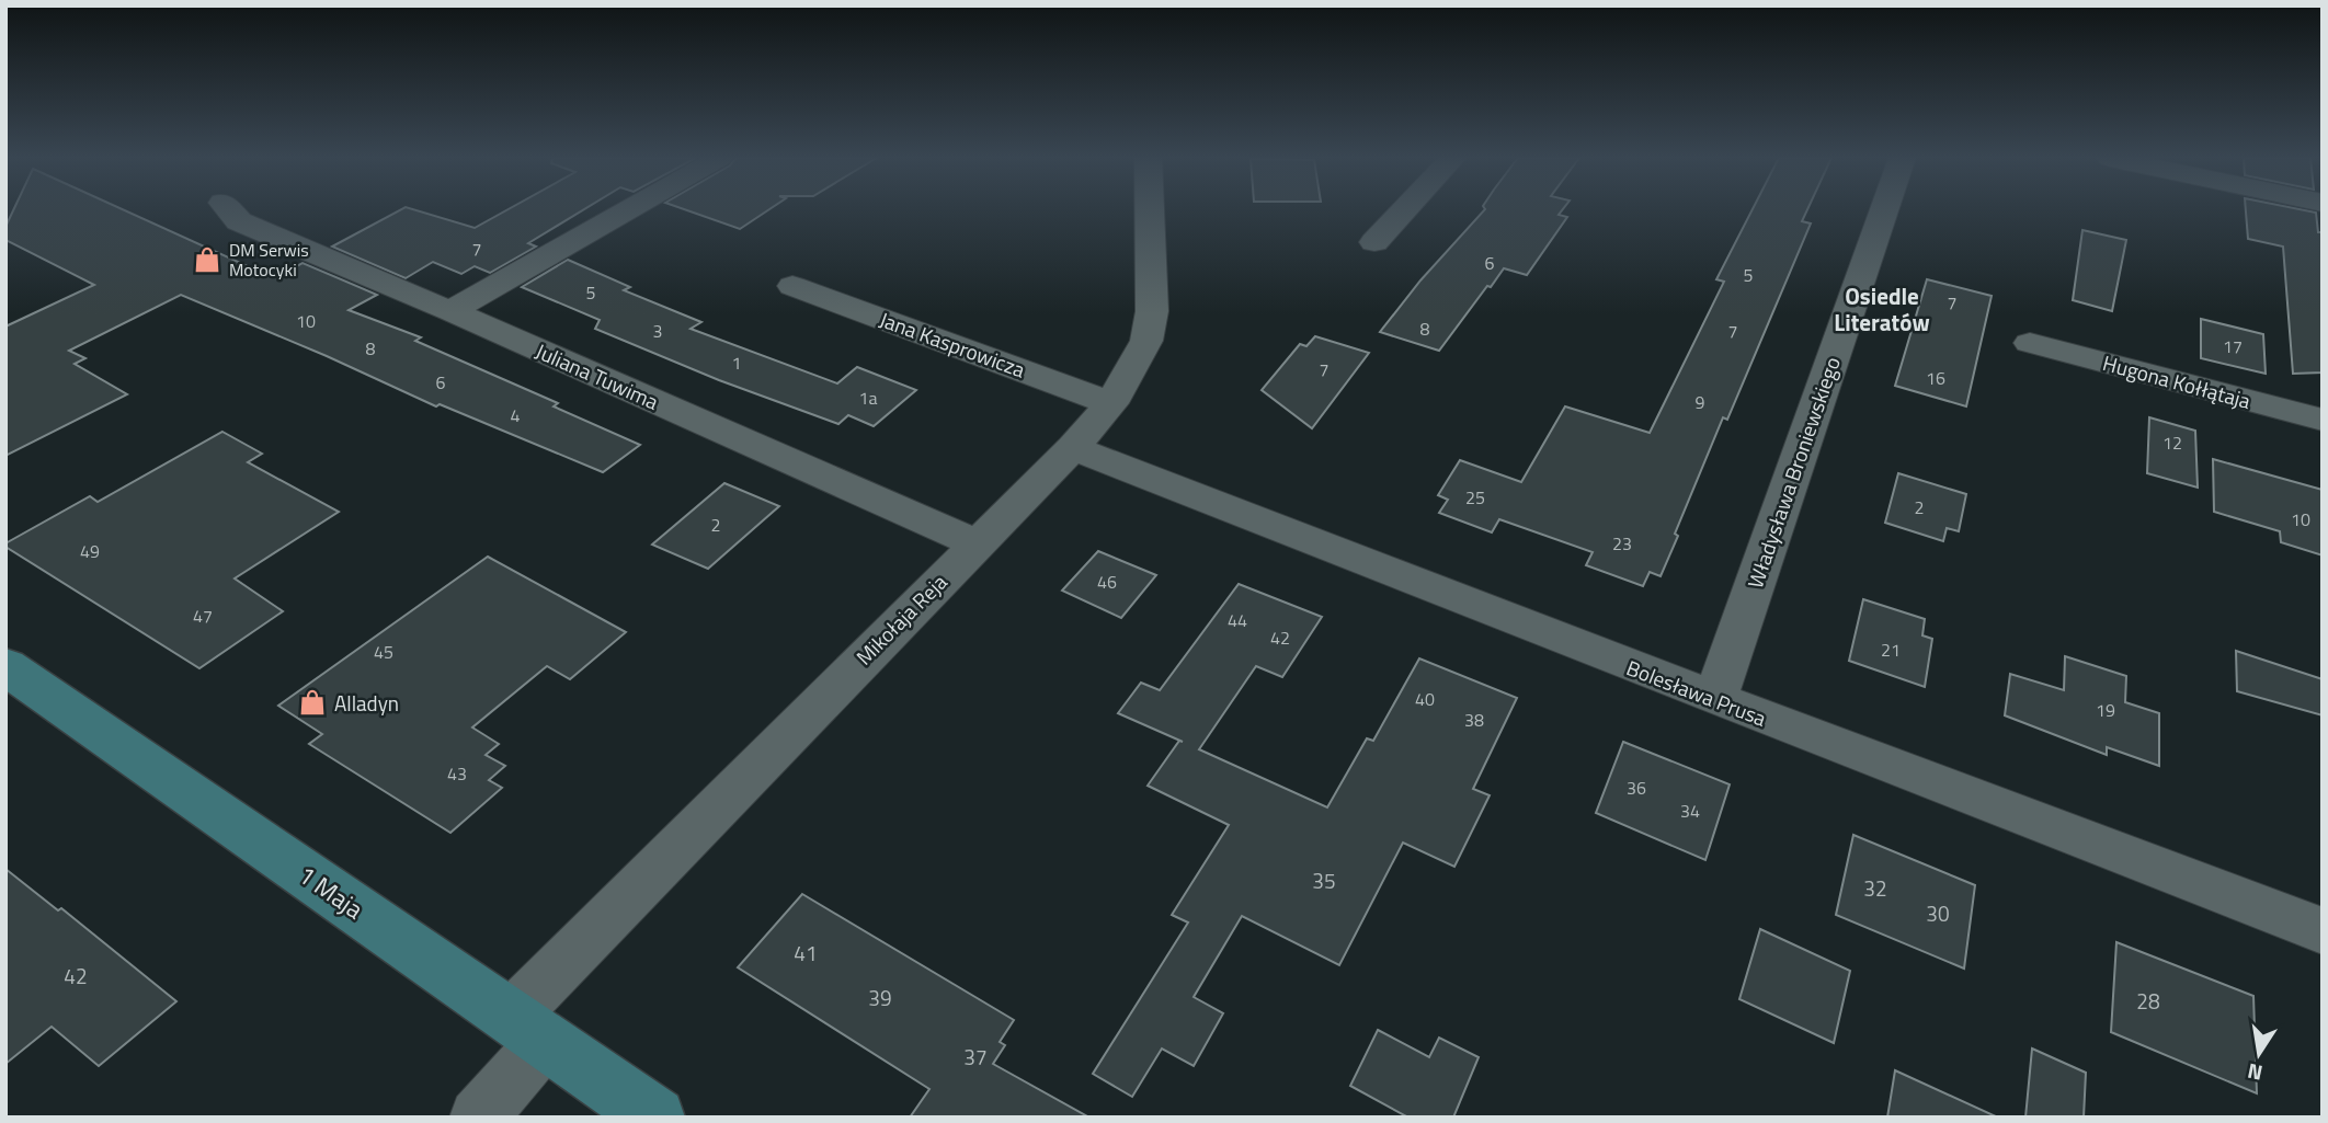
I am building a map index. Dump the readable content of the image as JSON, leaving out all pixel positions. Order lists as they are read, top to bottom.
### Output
{
  "streets": {
    "street": [
      "Jana Kasprowicza",
      "Juliana Tuwima",
      "Hugona Kołłątaja",
      "Władysława Broniewskiego",
      "Mikołaja Reja",
      "Bolesława Prusa",
      "1 Maja"
    ]
  },
  "crossings": [
    ["Jana Kasprowicza", "Mikołaja Reja"],
    ["Juliana Tuwima", "Mikołaja Reja"],
    ["Władysława Broniewskiego", "Bolesława Prusa"],
    ["Mikołaja Reja", "Bolesława Prusa"],
    ["Mikołaja Reja", "1 Maja"]
  ],
  "districts": ["Osiedle Literatów"],
  "places": {
    "shop": ["DM Serwis Motocyki", "Alladyn"]
  },
  "house_numbers": [
    "7",
    "6",
    "5",
    "5",
    "7",
    "10",
    "8",
    "3",
    "7",
    "17",
    "8",
    "1",
    "7",
    "16",
    "6",
    "1a",
    "9",
    "4",
    "12",
    "25",
    "2",
    "10",
    "2",
    "23",
    "49",
    "46",
    "47",
    "44",
    "42",
    "21",
    "45",
    "40",
    "19",
    "38",
    "43",
    "36",
    "34",
    "35",
    "32",
    "30",
    "41",
    "42",
    "39",
    "28",
    "37"
  ],
  "north": "bottom"
}
